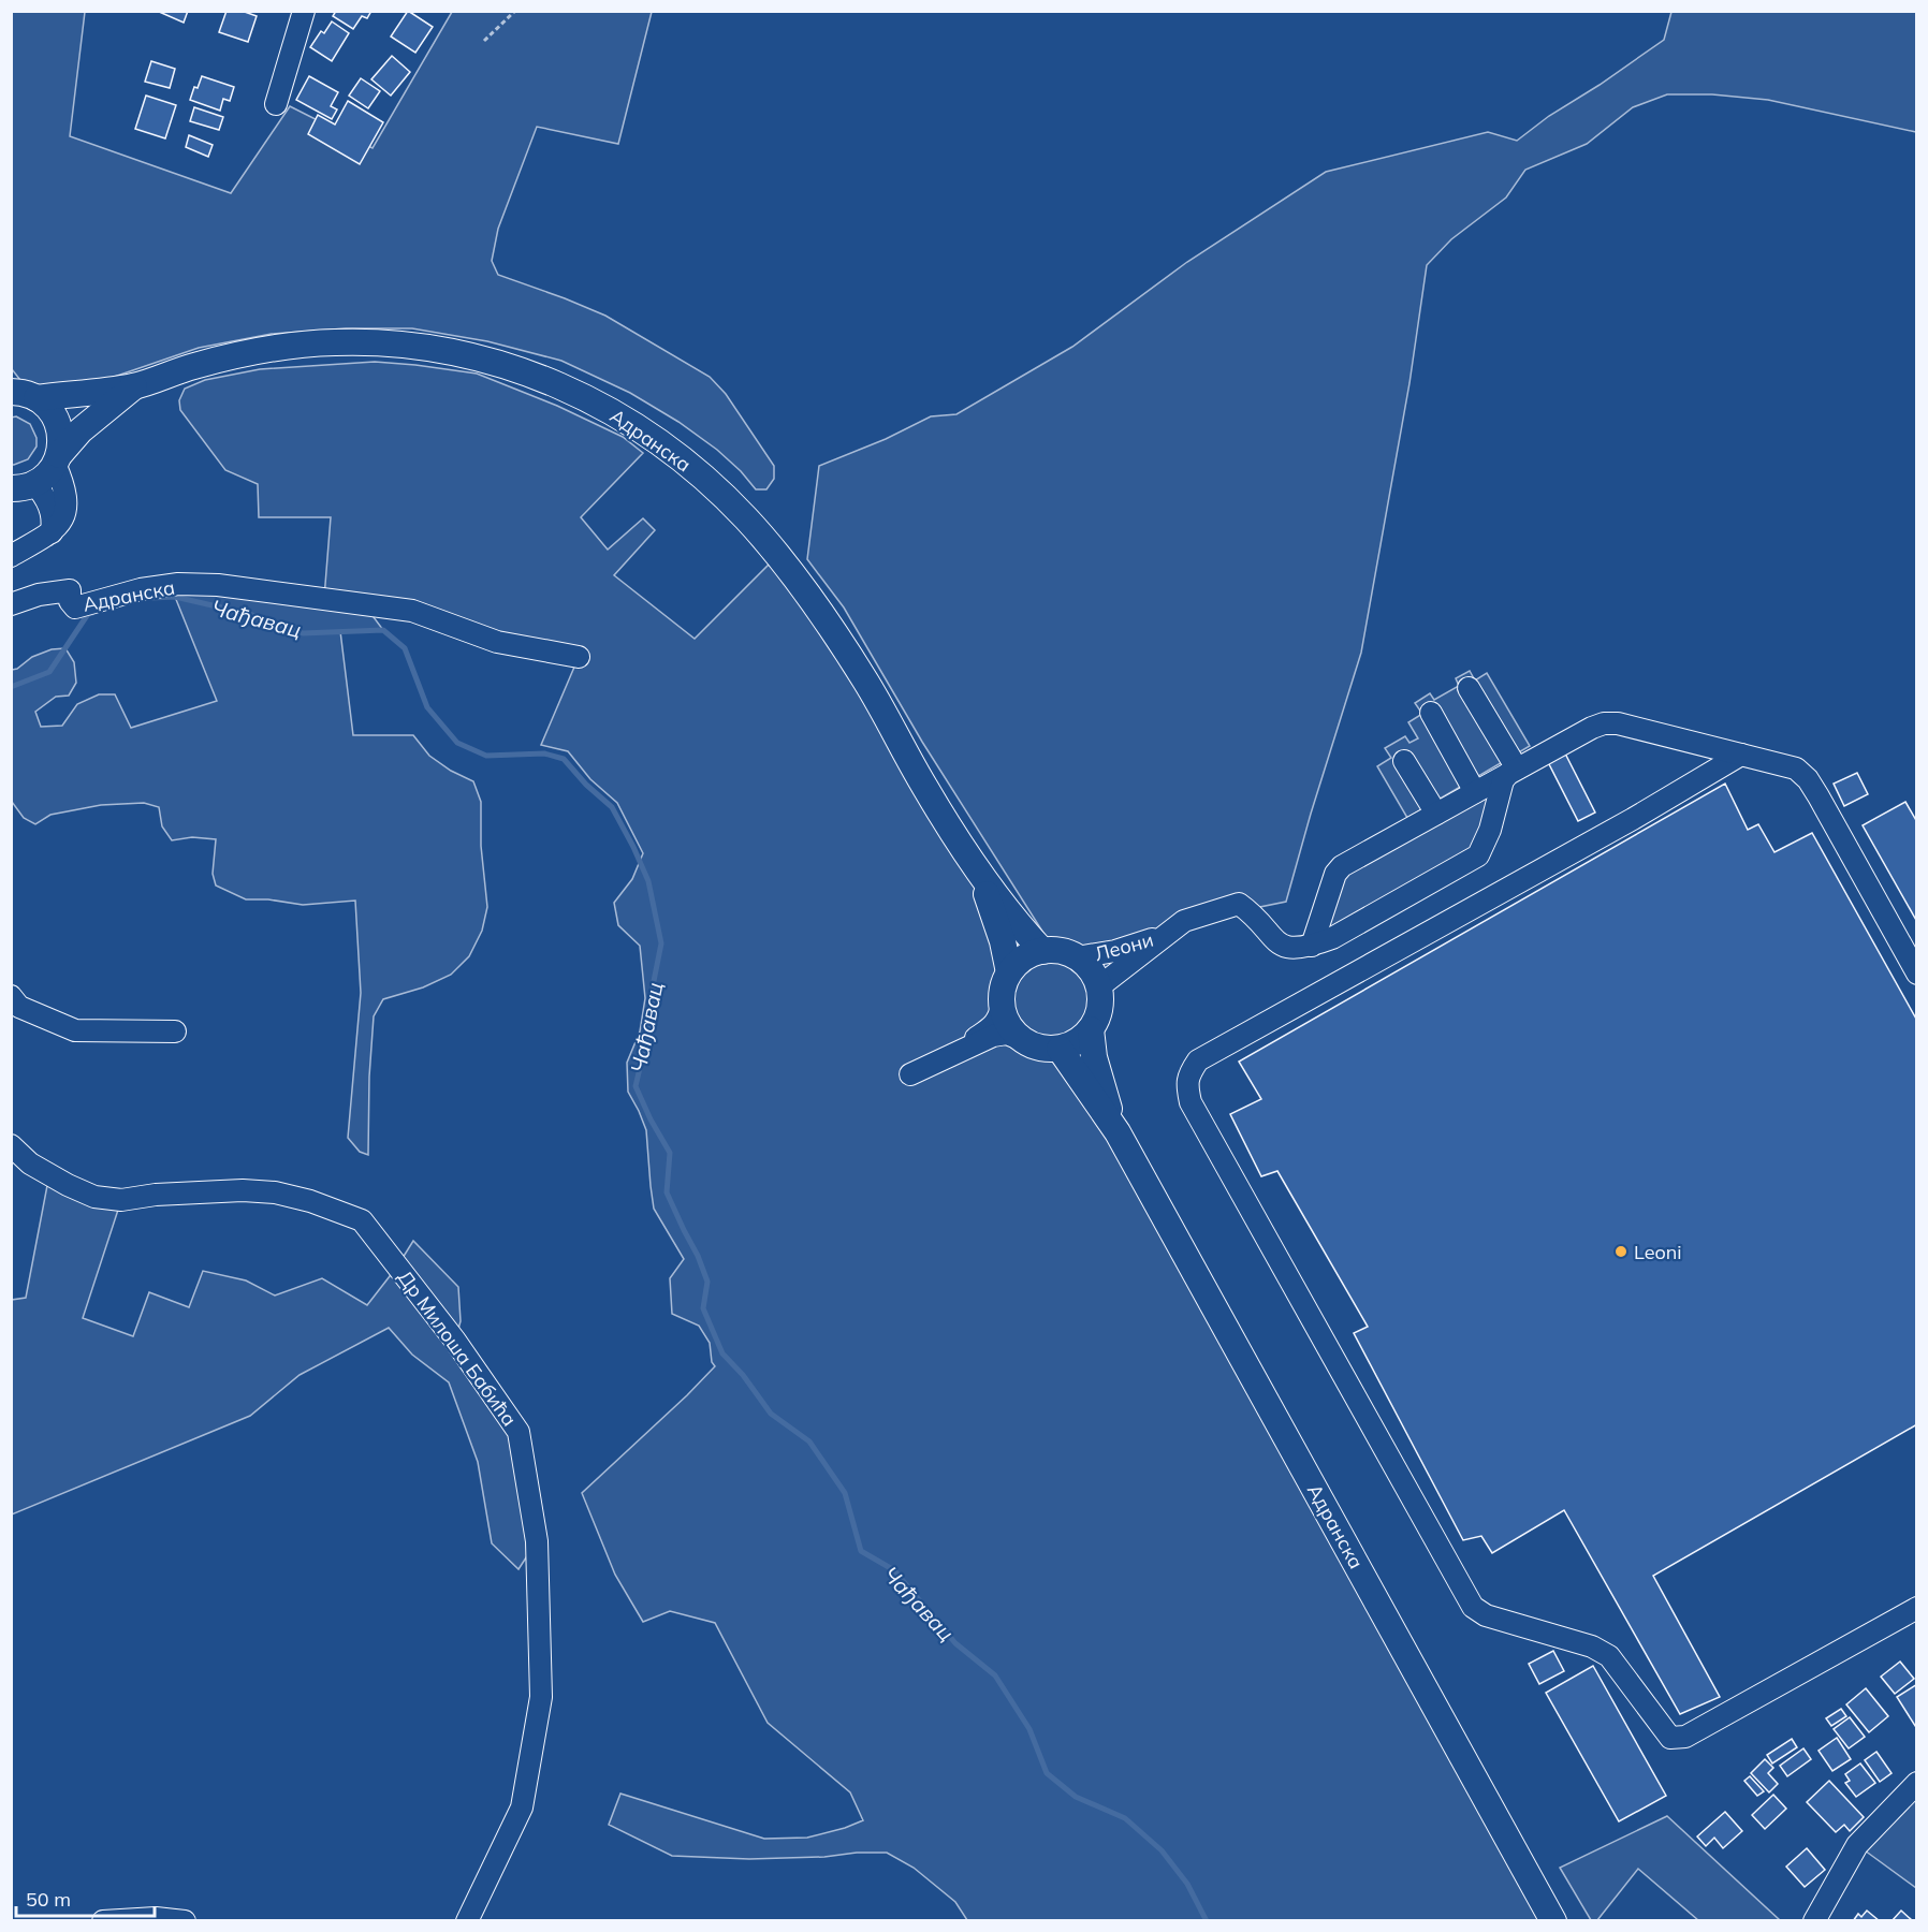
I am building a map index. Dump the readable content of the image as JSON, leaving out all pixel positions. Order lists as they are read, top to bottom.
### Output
{
  "streets": {
    "main road": ["Адранска"],
    "street": ["Леони", "Др Милоша Бабића"]
  },
  "crossings": [
    ["Адранска", "Леони"]
  ],
  "water": ["Чађавац"],
  "places": ["Leoni"],
  "scale_bar": "50 m"
}
